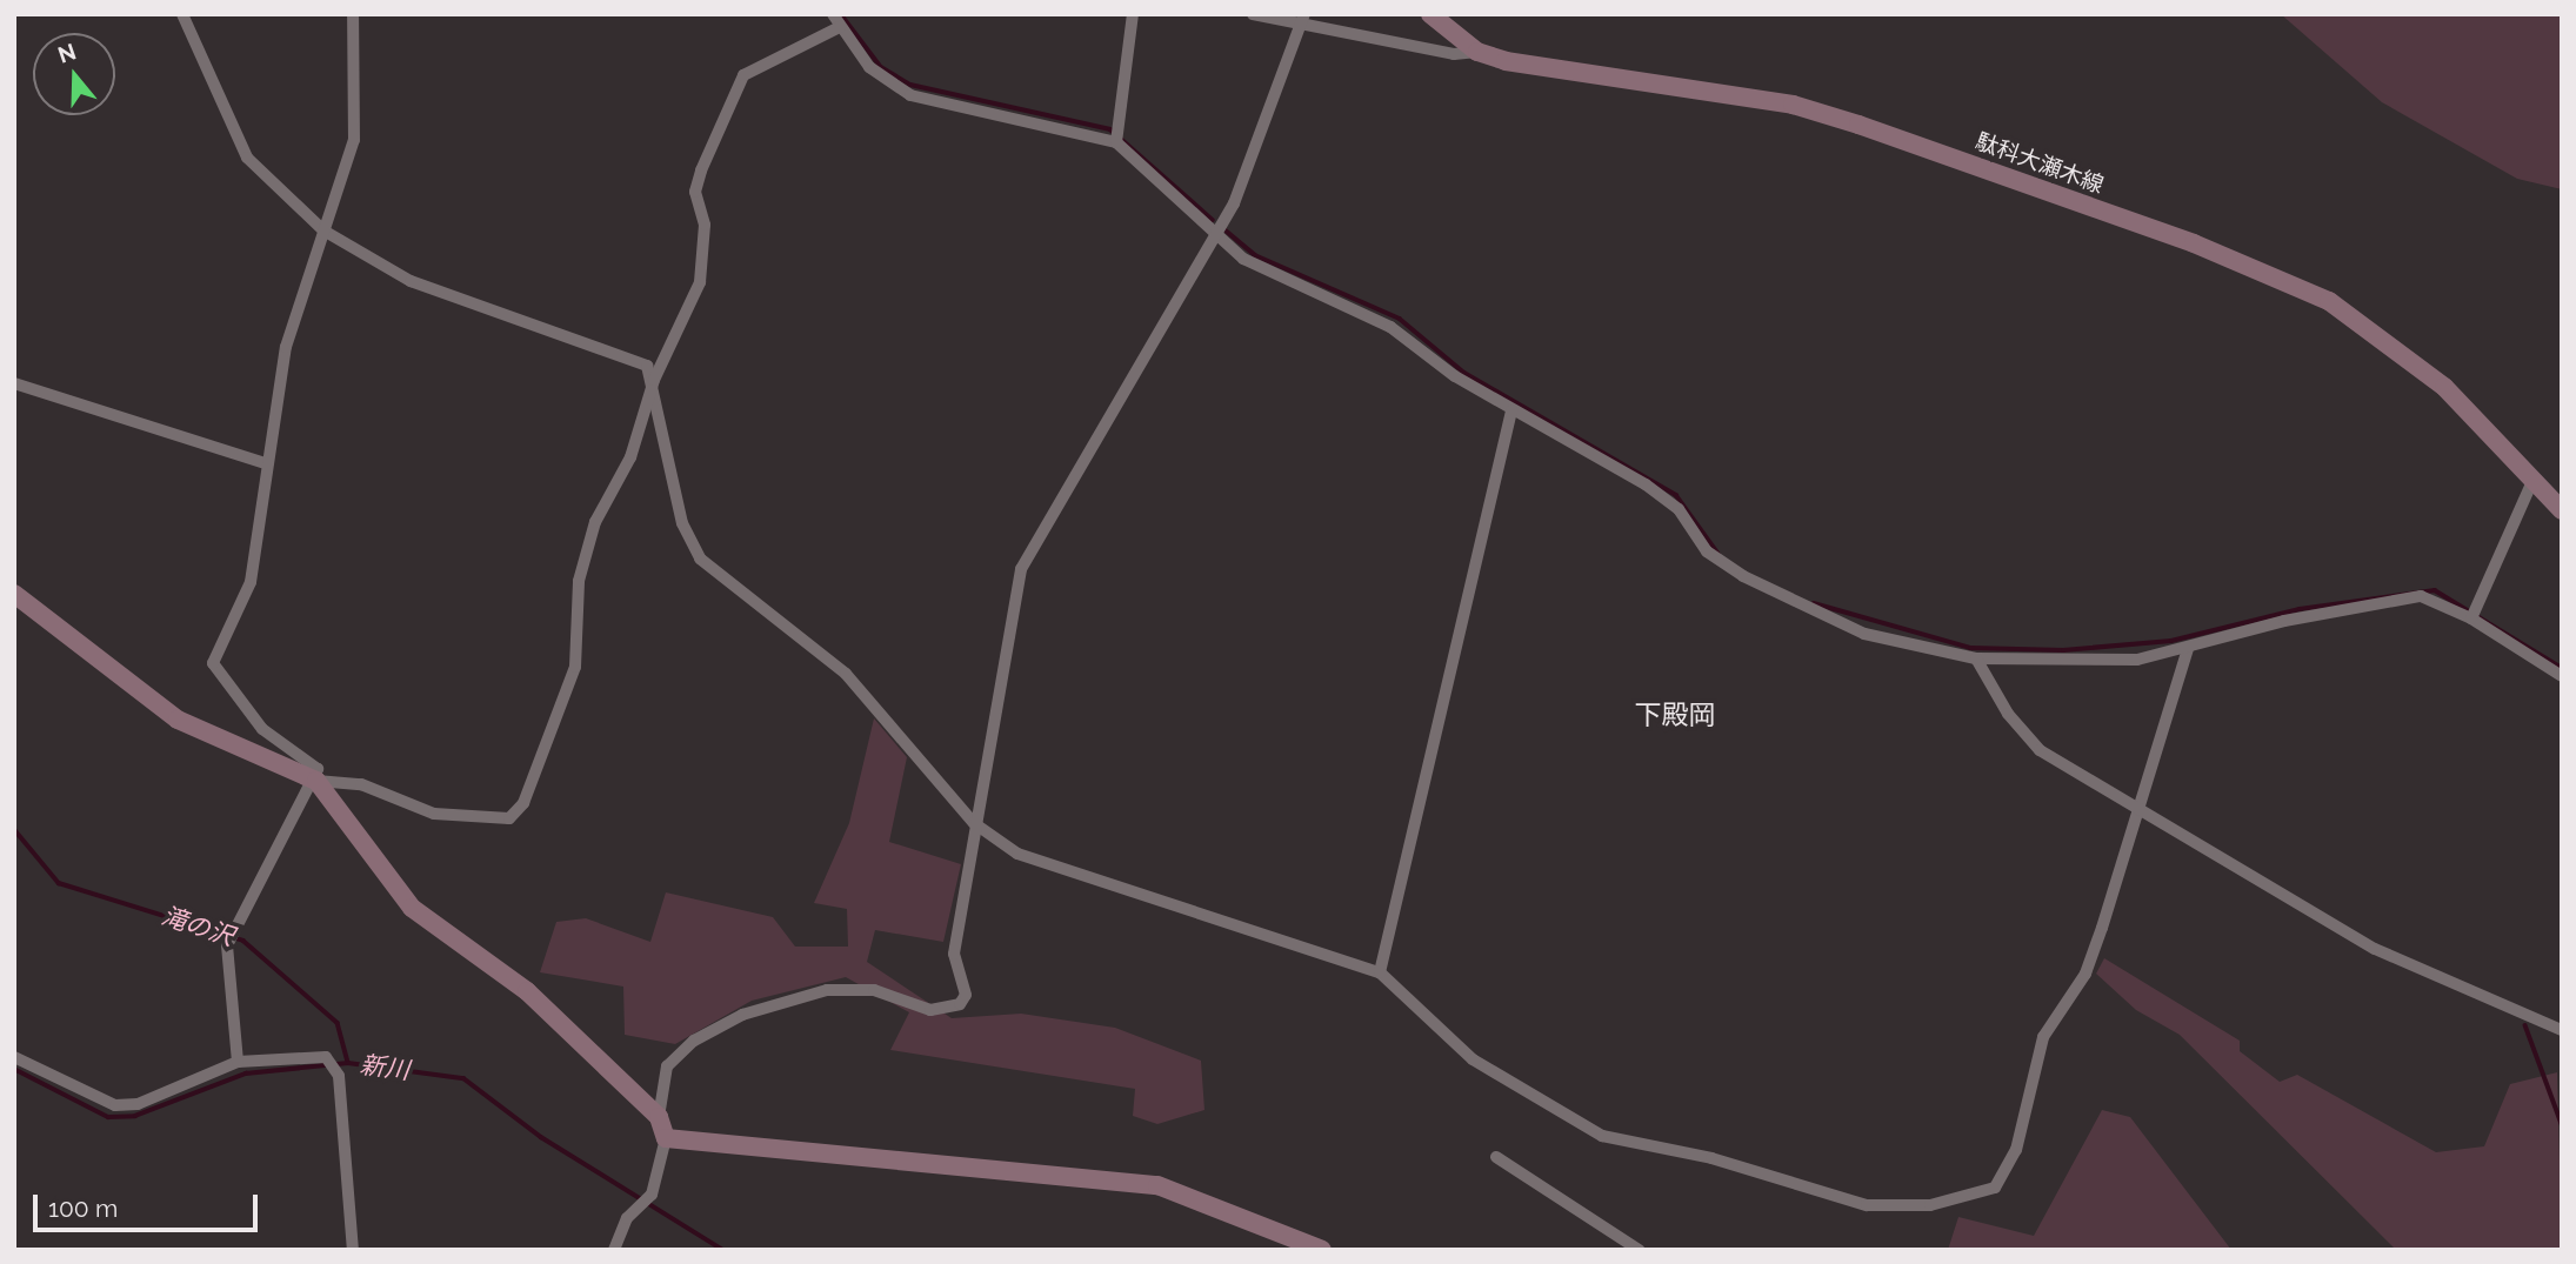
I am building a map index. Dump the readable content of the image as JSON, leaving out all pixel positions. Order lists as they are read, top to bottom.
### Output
{
  "streets": {
    "street": ["駄科大瀬木線"]
  },
  "districts": ["下殿岡"],
  "water": ["滝の沢", "新川"],
  "scale_bar": "100 m",
  "north": "top"
}
